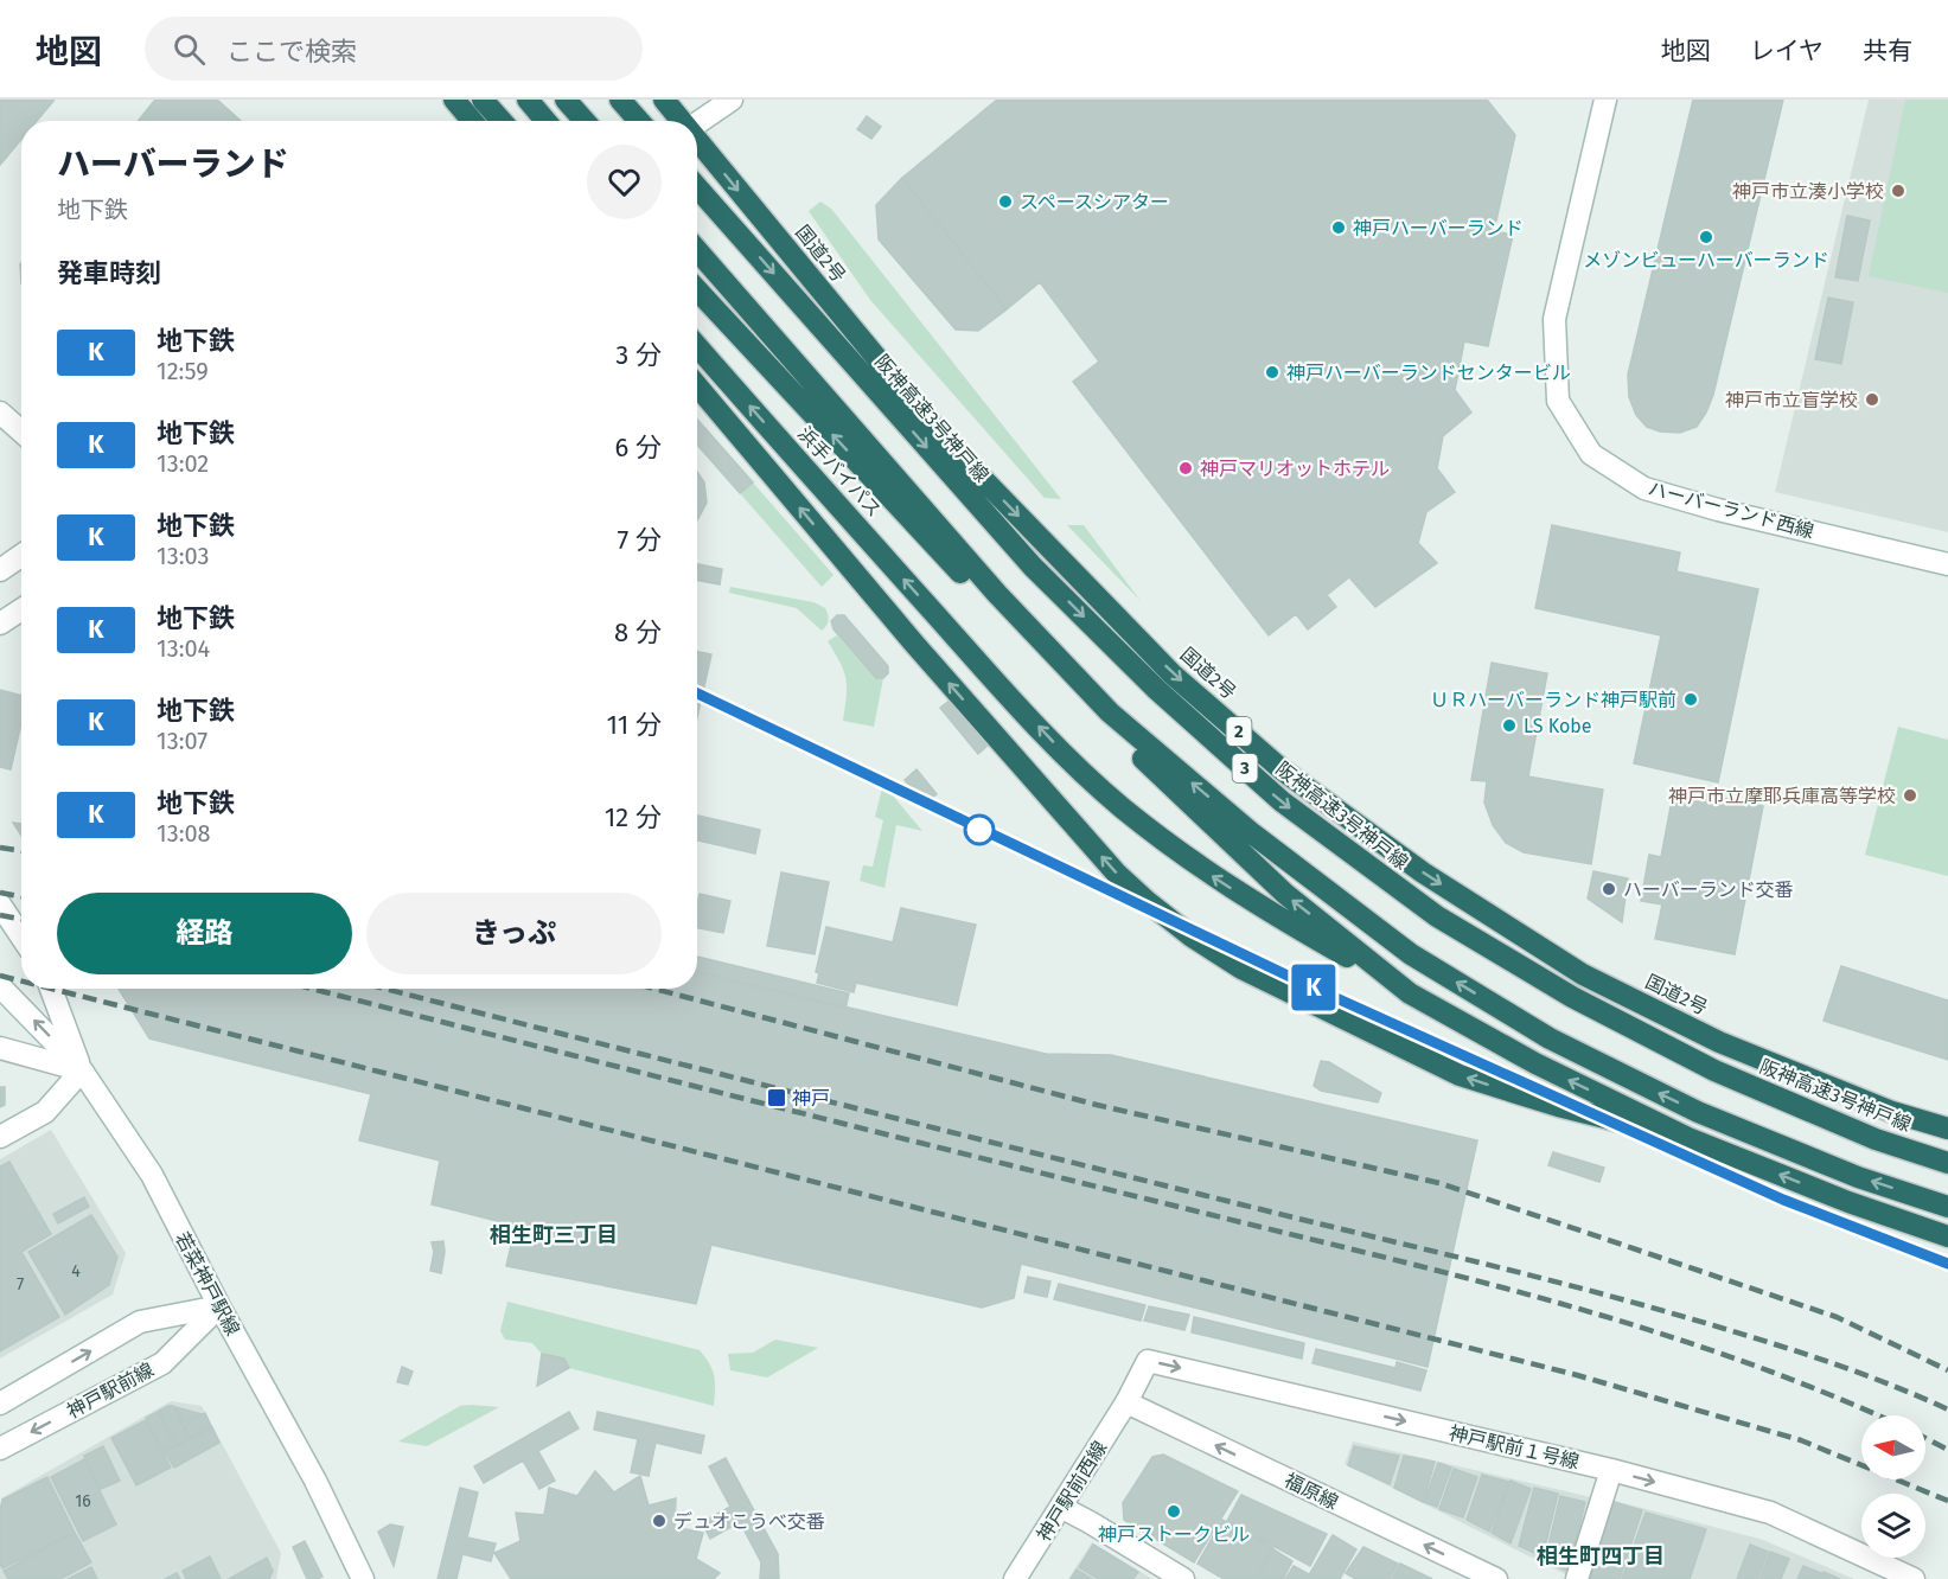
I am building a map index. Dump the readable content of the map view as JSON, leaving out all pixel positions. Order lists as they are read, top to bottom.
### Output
{
  "streets": {
    "highway": [
      "国道2号",
      "阪神高速3号神戸線",
      "浜手バイパス",
      "2",
      "3"
    ],
    "street": [
      "ハーバーランド西線",
      "若菜神戸駅線",
      "神戸駅前線",
      "神戸駅前１号線",
      "神戸駅前西線",
      "福原線"
    ]
  },
  "crossings": [
    ["若菜神戸駅線", "神戸駅前線"],
    ["神戸駅前１号線", "神戸駅前西線"],
    ["神戸駅前１号線", "福原線"],
    ["神戸駅前西線", "福原線"]
  ],
  "one_way": ["神戸駅前１号線"],
  "districts": ["相生町三丁目", "相生町四丁目"],
  "places": {
    "other": [
      "神戸市立湊小学校",
      "スペースシアター",
      "神戸ハーバーランド",
      "メゾンビューハーバーランド",
      "神戸ハーバーランドセンタービル",
      "神戸市立盲学校",
      "神戸マリオットホテル",
      "ＵＲハーバーランド神戸駅前",
      "LS Kobe",
      "神戸市立摩耶兵庫高等学校",
      "ハーバーランド交番",
      "神戸ストークビル",
      "デュオこうべ交番"
    ],
    "transit": ["神戸"]
  },
  "lines": ["metro line K"],
  "house_numbers": ["4", "7", "16"],
  "north": "left",
  "page": {
    "header": "地図",
    "search": "ここで検索",
    "nav": ["地図", "レイヤ", "共有"],
    "on_map": "K",
    "heading": [
      ["ハーバーランド", "地下鉄"],
      "発車時刻"
    ],
    "list": [
      {
        "mark": "K",
        "name": "地下鉄",
        "note": "12:59",
        "value": "3 分"
      },
      {
        "mark": "K",
        "name": "地下鉄",
        "note": "13:02",
        "value": "6 分"
      },
      {
        "mark": "K",
        "name": "地下鉄",
        "note": "13:03",
        "value": "7 分"
      },
      {
        "mark": "K",
        "name": "地下鉄",
        "note": "13:04",
        "value": "8 分"
      },
      {
        "mark": "K",
        "name": "地下鉄",
        "note": "13:07",
        "value": "11 分"
      },
      {
        "mark": "K",
        "name": "地下鉄",
        "note": "13:08",
        "value": "12 分"
      }
    ],
    "buttons": ["経路", "きっぷ"]
  }
}
